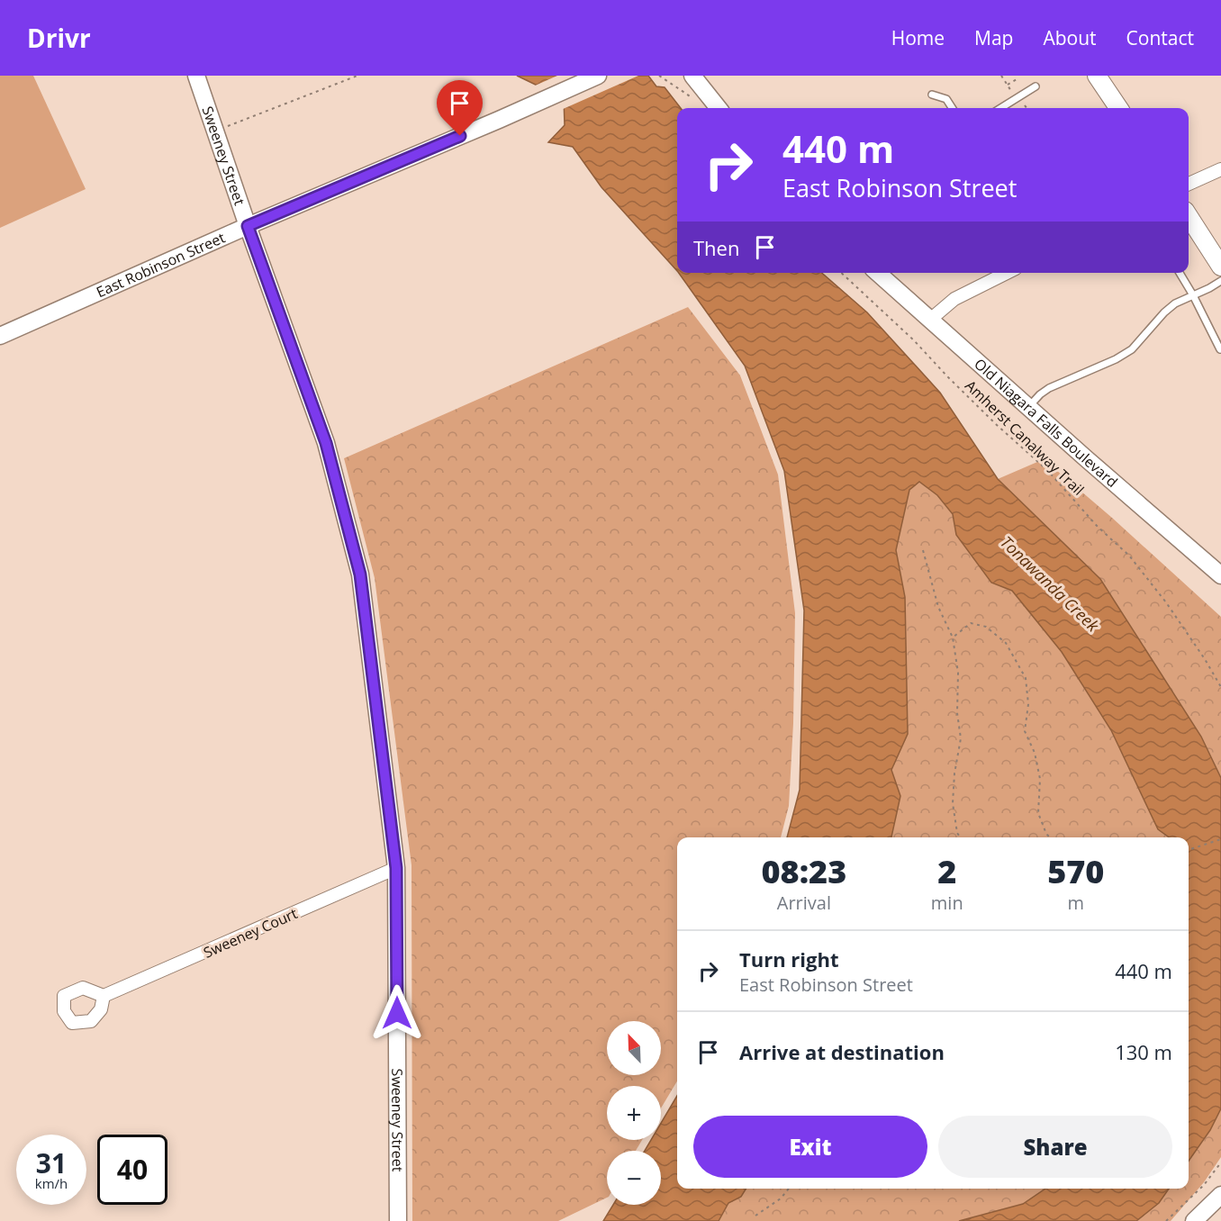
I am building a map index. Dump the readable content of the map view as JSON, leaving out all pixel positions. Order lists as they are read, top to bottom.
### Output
{
  "streets": {
    "street": [
      "Sweeney Street",
      "East Robinson Street",
      "Old Niagara Falls Boulevard",
      "Sweeney Court"
    ],
    "path": ["Amherst Canalway Trail"]
  },
  "crossings": [
    ["Sweeney Street", "East Robinson Street"],
    ["Sweeney Street", "Sweeney Court"]
  ],
  "water": ["Tonawanda Creek"],
  "north": "top left",
  "page": {
    "header": "Drivr",
    "nav": [
      "Home",
      "Map",
      "About",
      "Contact"
    ],
    "turn": ["440 m", "East Robinson Street"],
    "then": "Then",
    "eta": [
      "08:23",
      "Arrival",
      "2",
      "min",
      "570",
      "m"
    ],
    "list": [
      {
        "name": "Turn right",
        "note": "East Robinson Street",
        "value": "440 m"
      },
      {
        "name": "Arrive at destination",
        "value": "130 m"
      }
    ],
    "map_buttons": ["+", "−"],
    "buttons": ["Exit", "Share"],
    "speed": "31 km/h",
    "limit": "40"
  }
}
